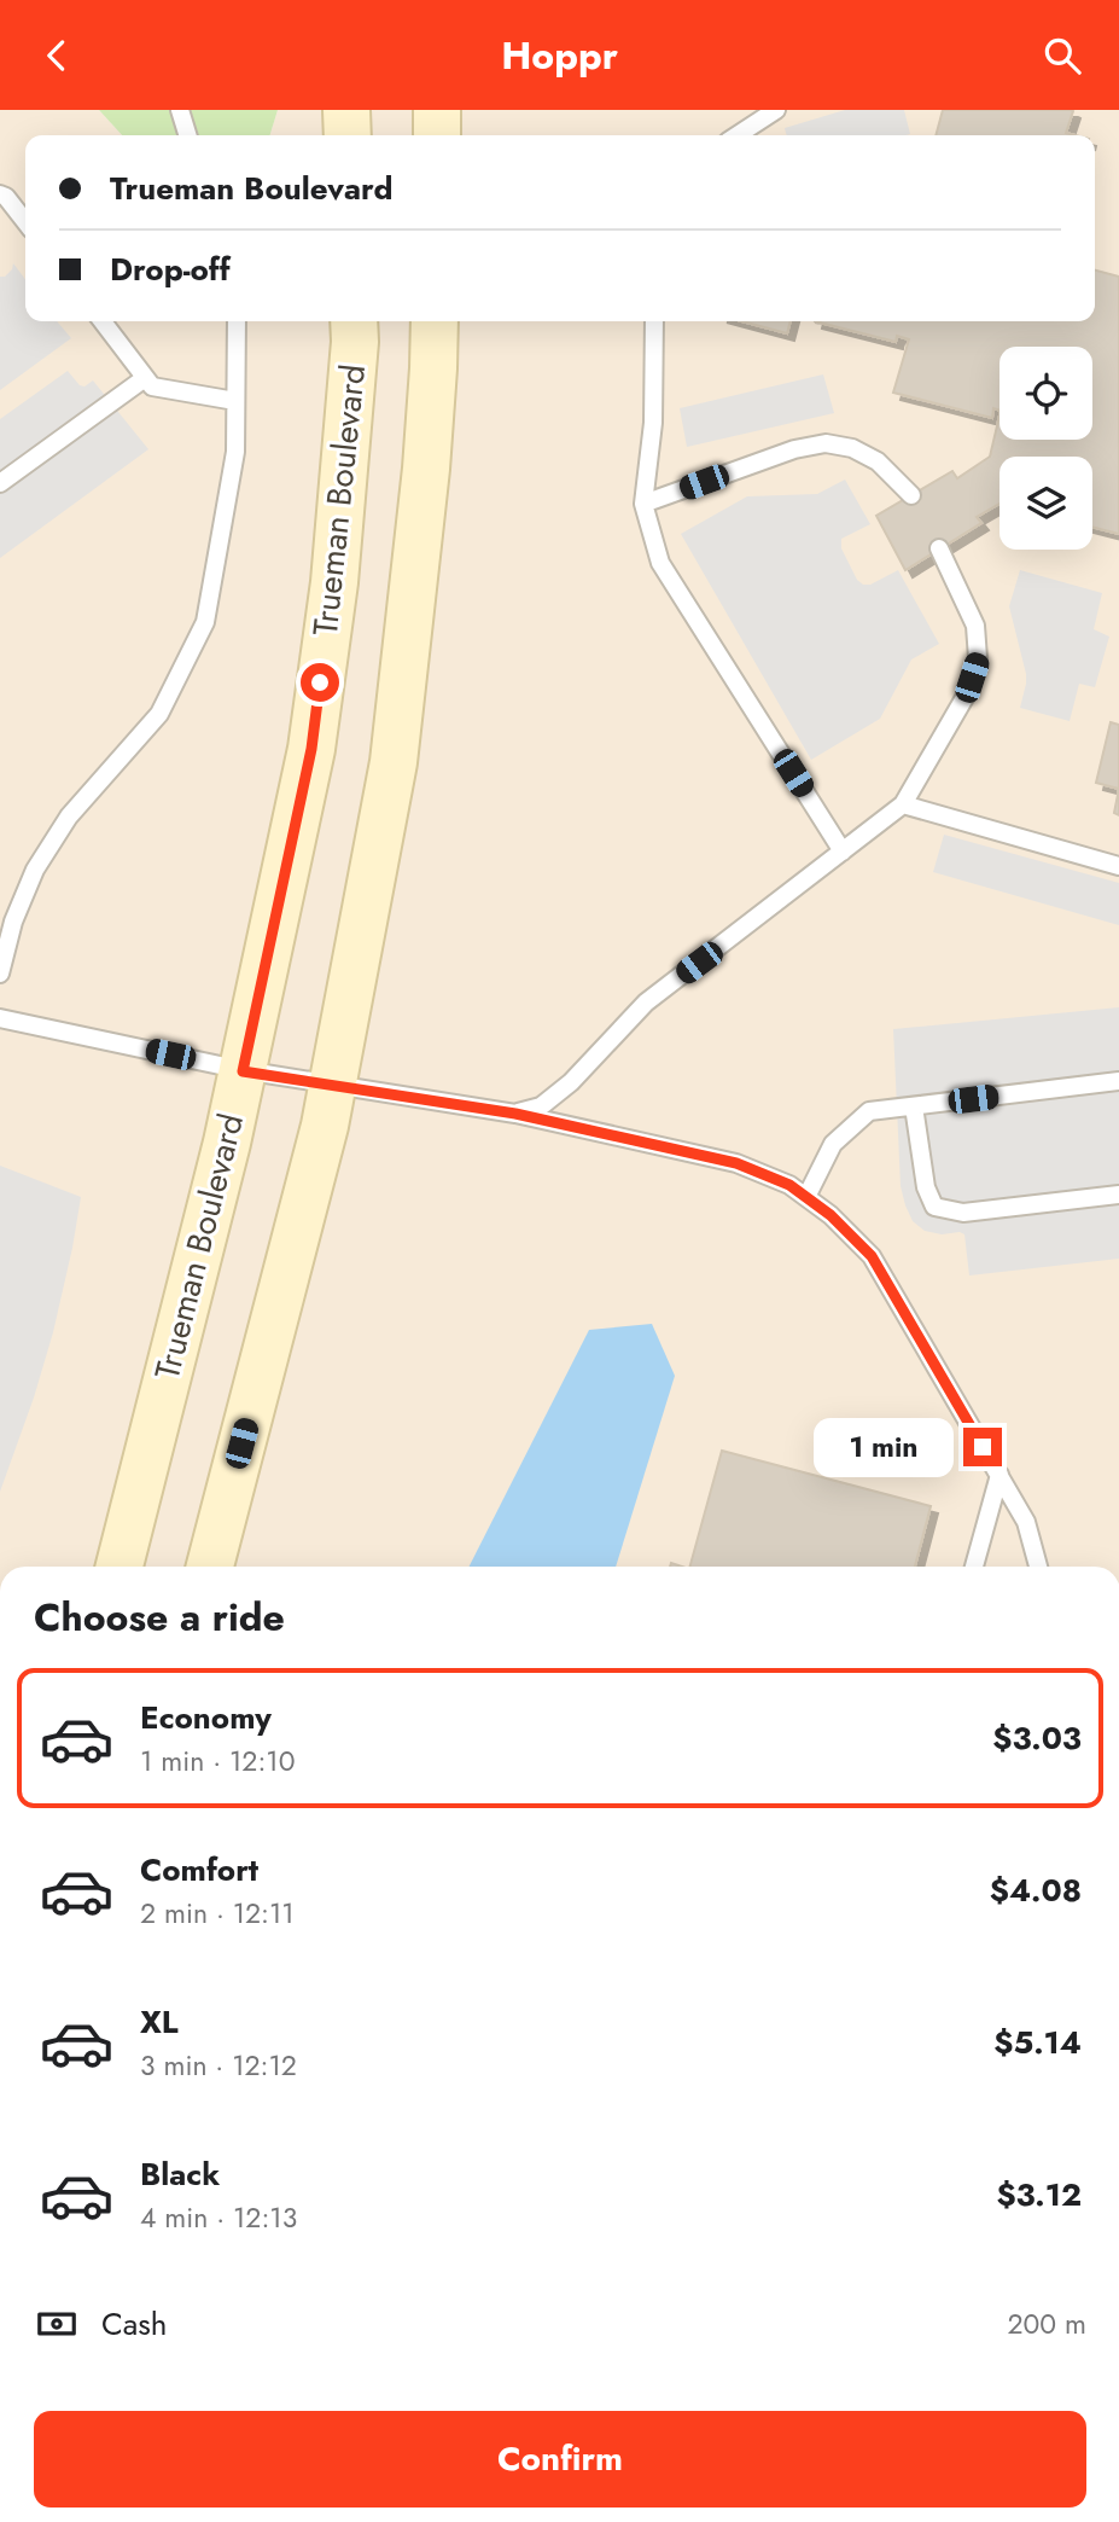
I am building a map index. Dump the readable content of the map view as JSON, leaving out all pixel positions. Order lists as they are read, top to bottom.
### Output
{
  "streets": {
    "main road": ["Trueman Boulevard"]
  },
  "page": {
    "header": "Hoppr",
    "banner": ["Trueman Boulevard", "Drop-off"],
    "bubble": "1 min",
    "heading": "Choose a ride",
    "list": [
      {
        "name": "Economy",
        "note": "1 min · 12:10",
        "value": "$3.03"
      },
      {
        "name": "Comfort",
        "note": "2 min · 12:11",
        "value": "$4.08"
      },
      {
        "name": "XL",
        "note": "3 min · 12:12",
        "value": "$5.14"
      },
      {
        "name": "Black",
        "note": "4 min · 12:13",
        "value": "$3.12"
      }
    ],
    "pay": ["Cash", "200 m"],
    "buttons": "Confirm"
  }
}
